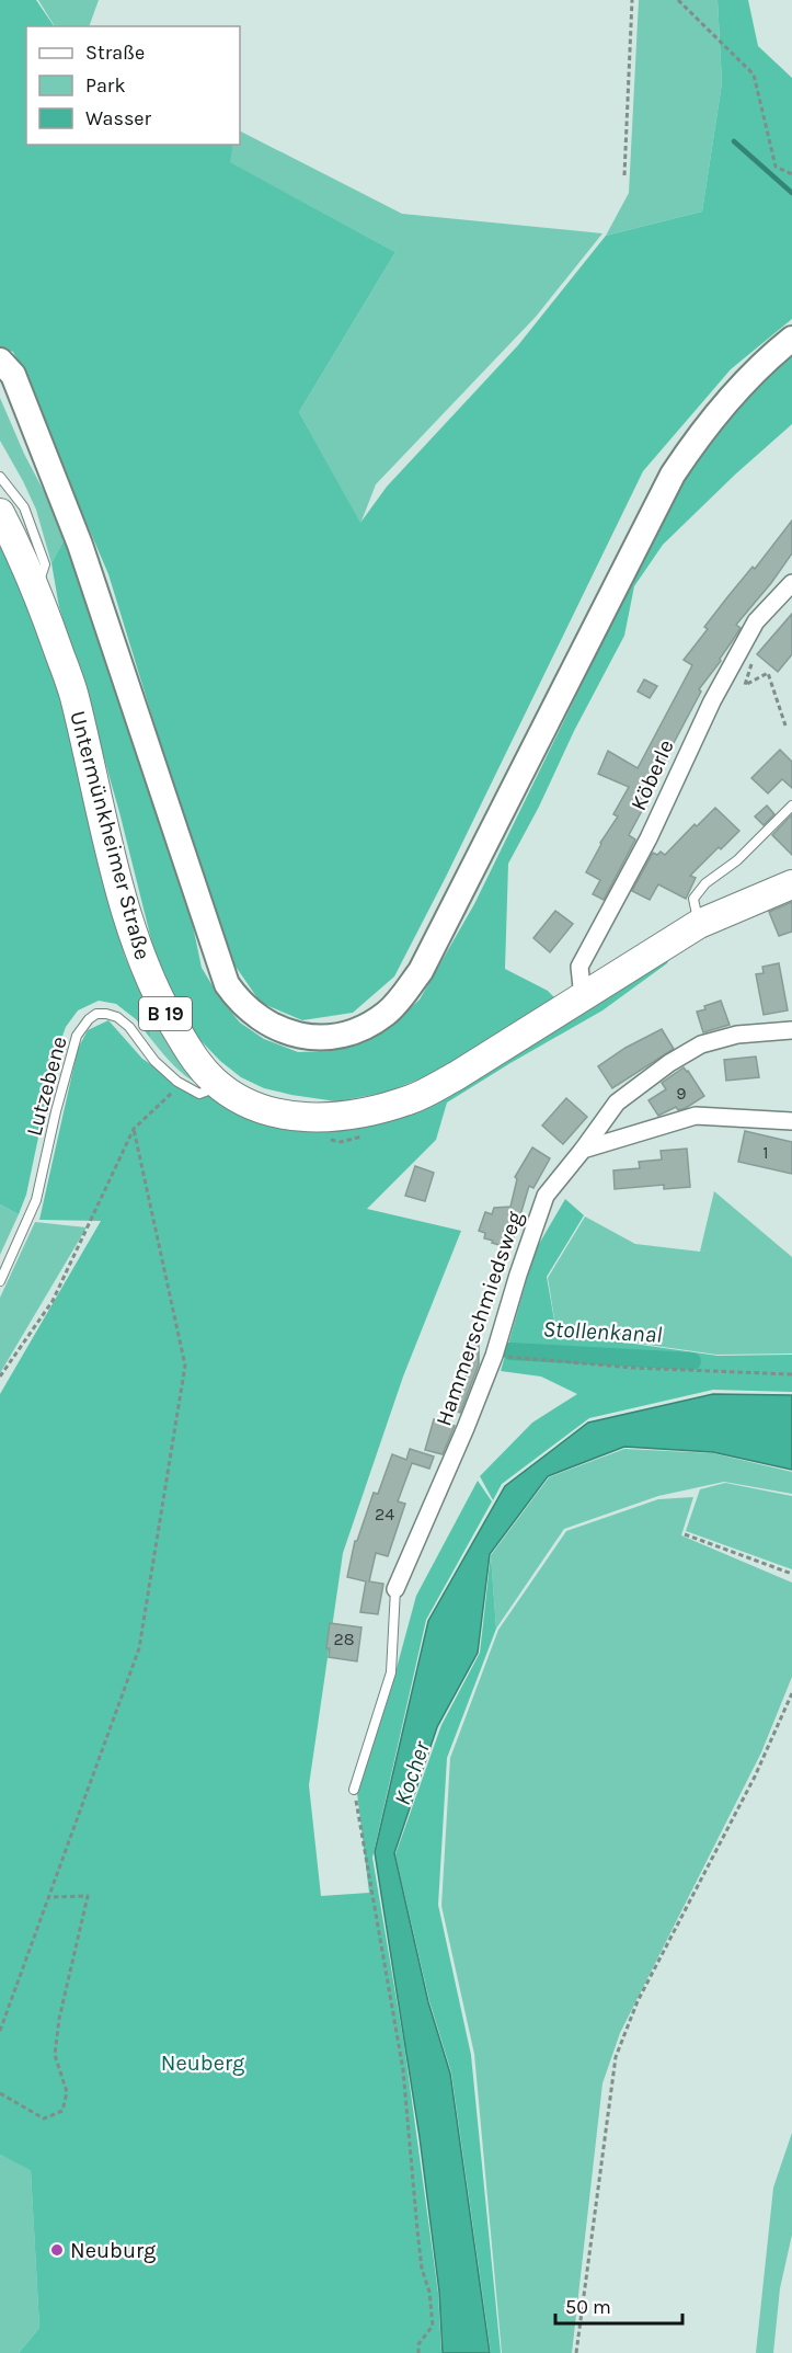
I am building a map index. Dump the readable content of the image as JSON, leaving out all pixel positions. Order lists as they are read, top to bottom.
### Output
{
  "streets": {
    "main road": ["Untermünkheimer Straße", "B 19"],
    "street": ["Köberle", "Hammerschmiedsweg"],
    "lane": ["Lutzebene"]
  },
  "crossings": [
    ["Köberle", "Untermünkheimer Straße"]
  ],
  "water": ["Stollenkanal", "Kocher"],
  "parks": ["Neuberg"],
  "places": ["Neuburg"],
  "house_numbers": [
    "9",
    "1",
    "24",
    "28"
  ],
  "legend": ["Straße", "Park", "Wasser"],
  "scale_bar": "50 m"
}
